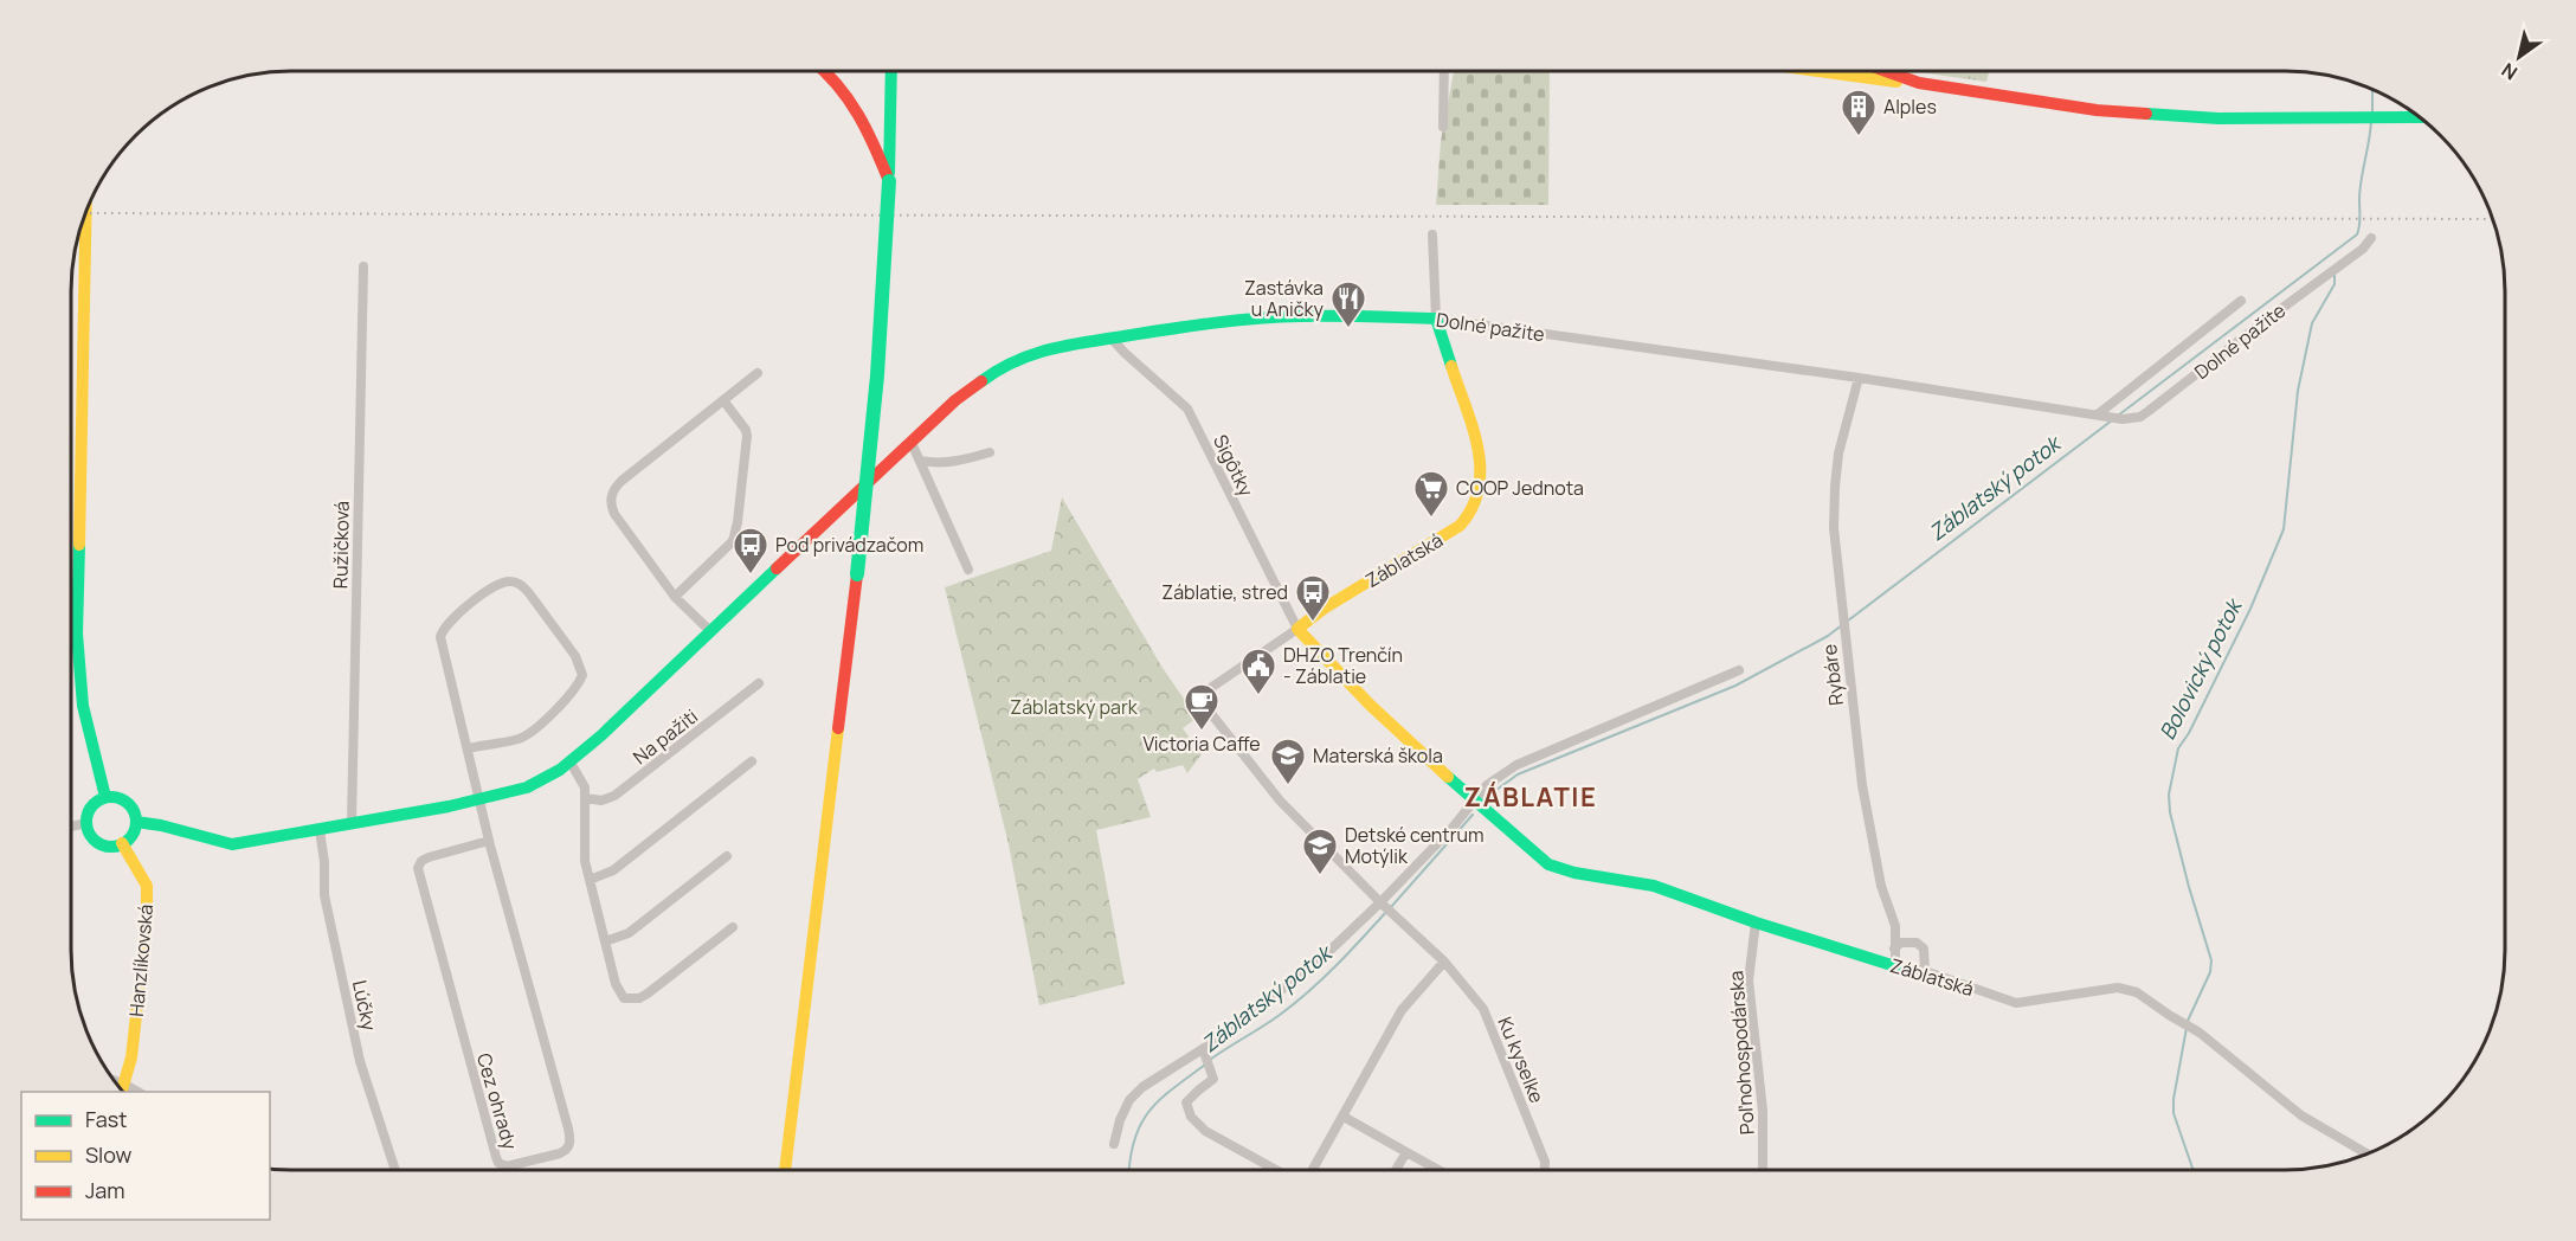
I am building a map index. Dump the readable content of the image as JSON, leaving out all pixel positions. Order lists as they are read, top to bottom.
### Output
{
  "streets": {
    "street": [
      "Dolné pažite",
      "Sigôtky",
      "Ružičková",
      "Záblatská",
      "Rybáre",
      "Na pažiti",
      "Hanzlíkovská",
      "Lúčky",
      "Poľnohospodárska",
      "Ku kyselke",
      "Cez ohrady"
    ]
  },
  "crossings": [
    ["Dolné pažite", "Sigôtky"],
    ["Dolné pažite", "Ružičková"],
    ["Dolné pažite", "Záblatská"],
    ["Dolné pažite", "Rybáre"],
    ["Dolné pažite", "Hanzlíkovská"],
    ["Dolné pažite", "Lúčky"],
    ["Dolné pažite", "Cez ohrady"],
    ["Sigôtky", "Záblatská"],
    ["Sigôtky", "Ku kyselke"],
    ["Záblatská", "Rybáre"],
    ["Záblatská", "Poľnohospodárska"],
    ["Záblatská", "Ku kyselke"]
  ],
  "districts": ["ZÁBLATIE"],
  "water": ["Záblatský potok", "Bolovický potok"],
  "parks": ["Záblatský park"],
  "places": {
    "building": ["Alples"],
    "restaurant": ["Zastávka u Aničky"],
    "supermarket": ["COOP Jednota"],
    "bus stop": ["Pod privádzačom", "Záblatie, stred"],
    "public building": ["DHZO Trenčín - Záblatie"],
    "cafe": ["Victoria Caffe"],
    "school or university": ["Materská škola", "Detské centrum Motýlik"]
  },
  "legend": ["Fast", "Slow", "Jam"],
  "north": "bottom left"
}
